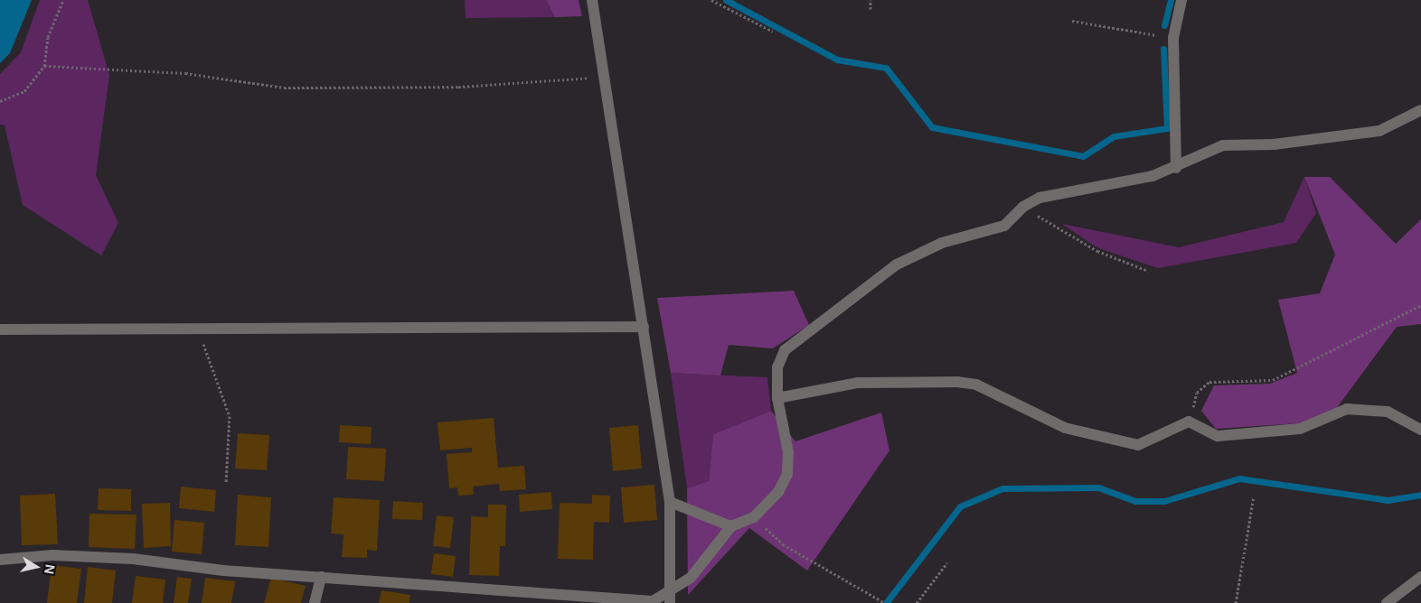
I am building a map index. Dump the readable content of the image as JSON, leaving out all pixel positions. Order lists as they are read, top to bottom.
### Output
{
  "north": "right"
}
